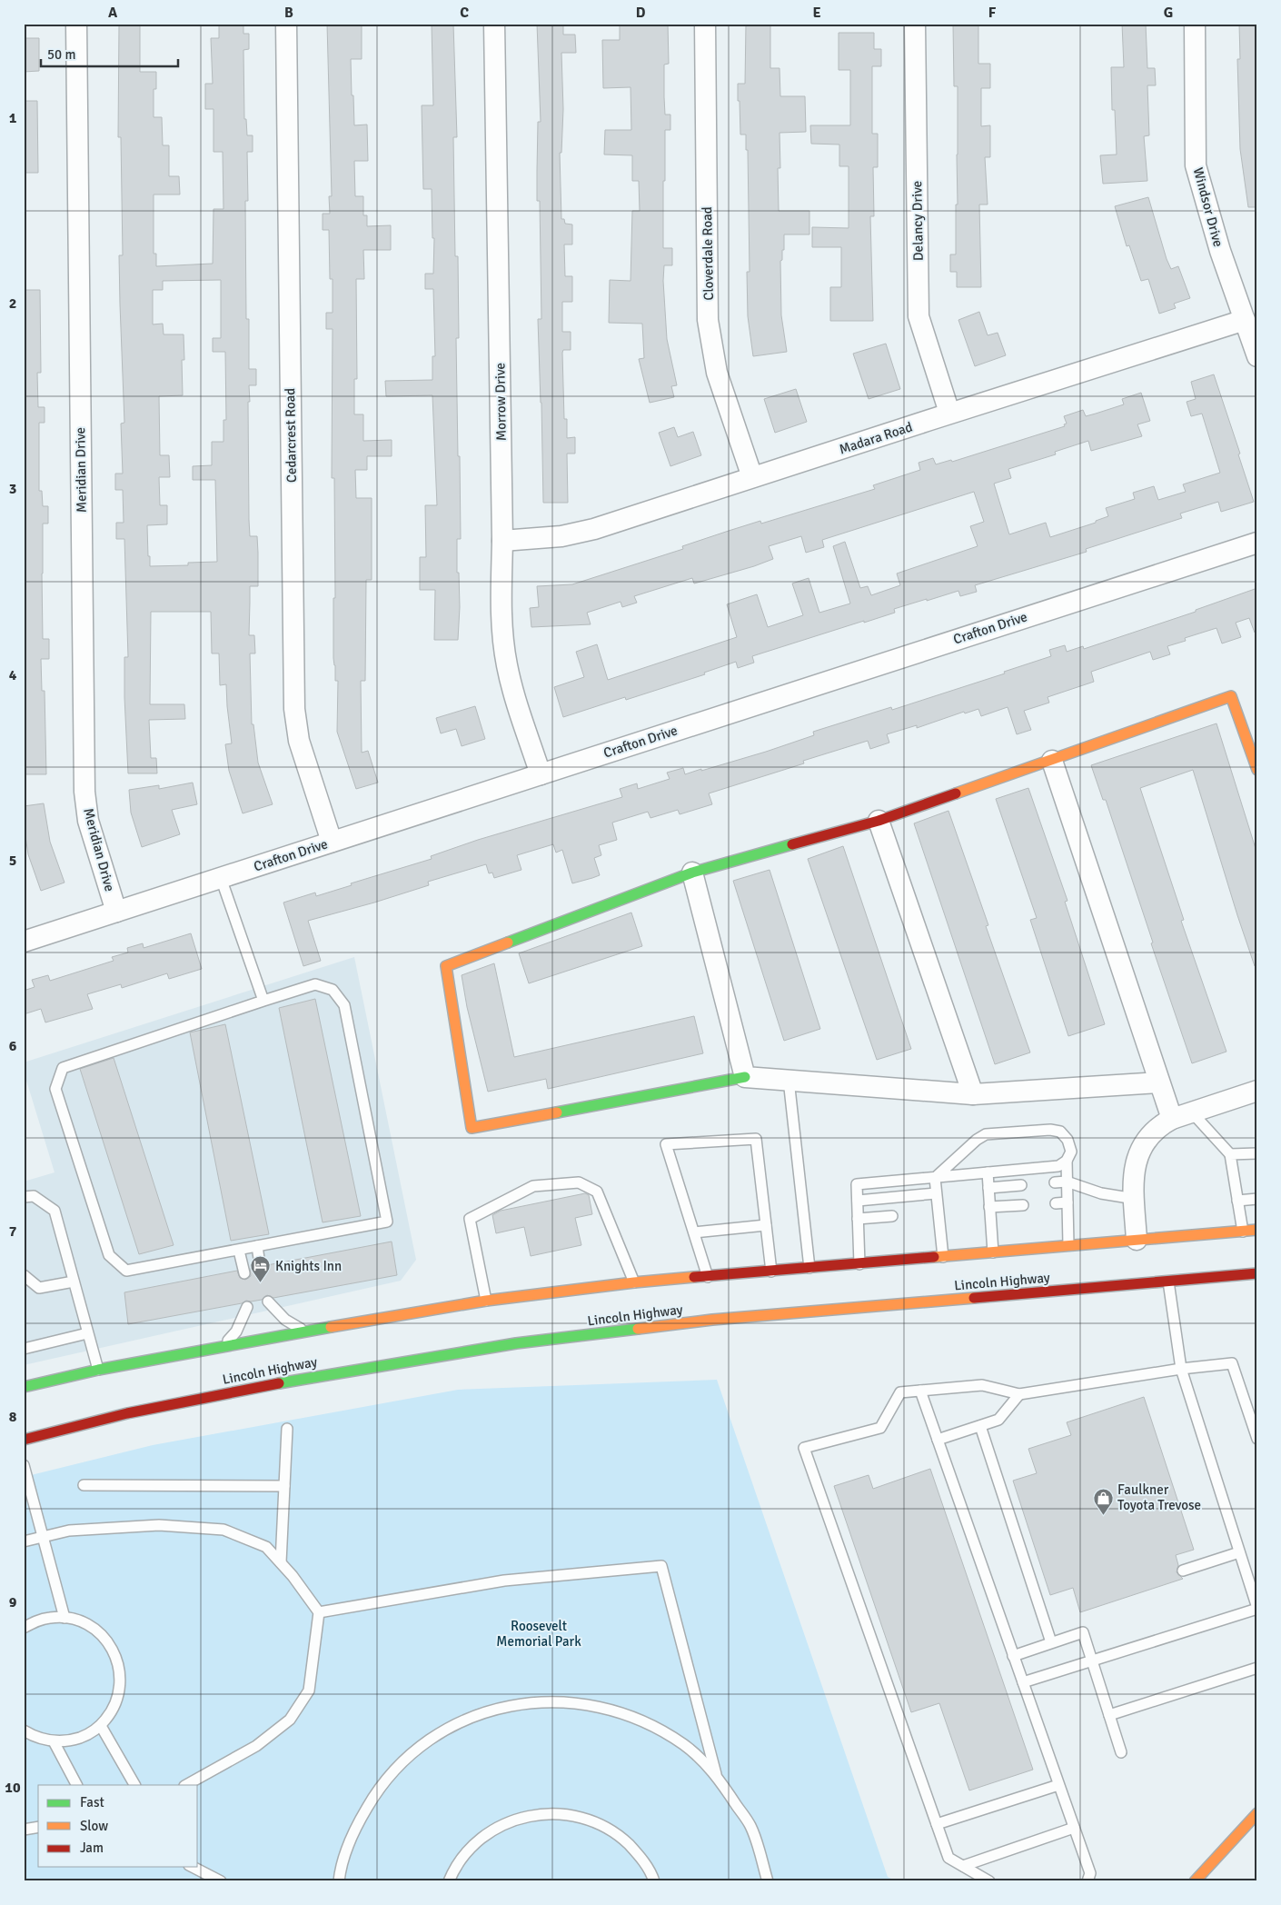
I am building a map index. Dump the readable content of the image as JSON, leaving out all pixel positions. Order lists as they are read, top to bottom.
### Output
{
  "streets": {
    "main road": ["Lincoln Highway"],
    "street": [
      "Windsor Drive",
      "Delancy Drive",
      "Cloverdale Road",
      "Morrow Drive",
      "Cedarcrest Road",
      "Madara Road",
      "Meridian Drive",
      "Crafton Drive"
    ]
  },
  "crossings": [
    ["Windsor Drive", "Madara Road"],
    ["Delancy Drive", "Madara Road"],
    ["Cloverdale Road", "Madara Road"],
    ["Morrow Drive", "Madara Road"],
    ["Morrow Drive", "Crafton Drive"],
    ["Cedarcrest Road", "Crafton Drive"],
    ["Meridian Drive", "Crafton Drive"]
  ],
  "parks": ["Roosevelt Memorial Park"],
  "places": {
    "hotel": ["Knights Inn"],
    "shop": ["Faulkner Toyota Trevose"]
  },
  "legend": ["Fast", "Slow", "Jam"],
  "scale_bar": "50 m",
  "grid": {
    "columns": [
      "A",
      "B",
      "C",
      "D",
      "E",
      "F",
      "G"
    ],
    "rows": [
      "1",
      "2",
      "3",
      "4",
      "5",
      "6",
      "7",
      "8",
      "9",
      "10"
    ]
  }
}
